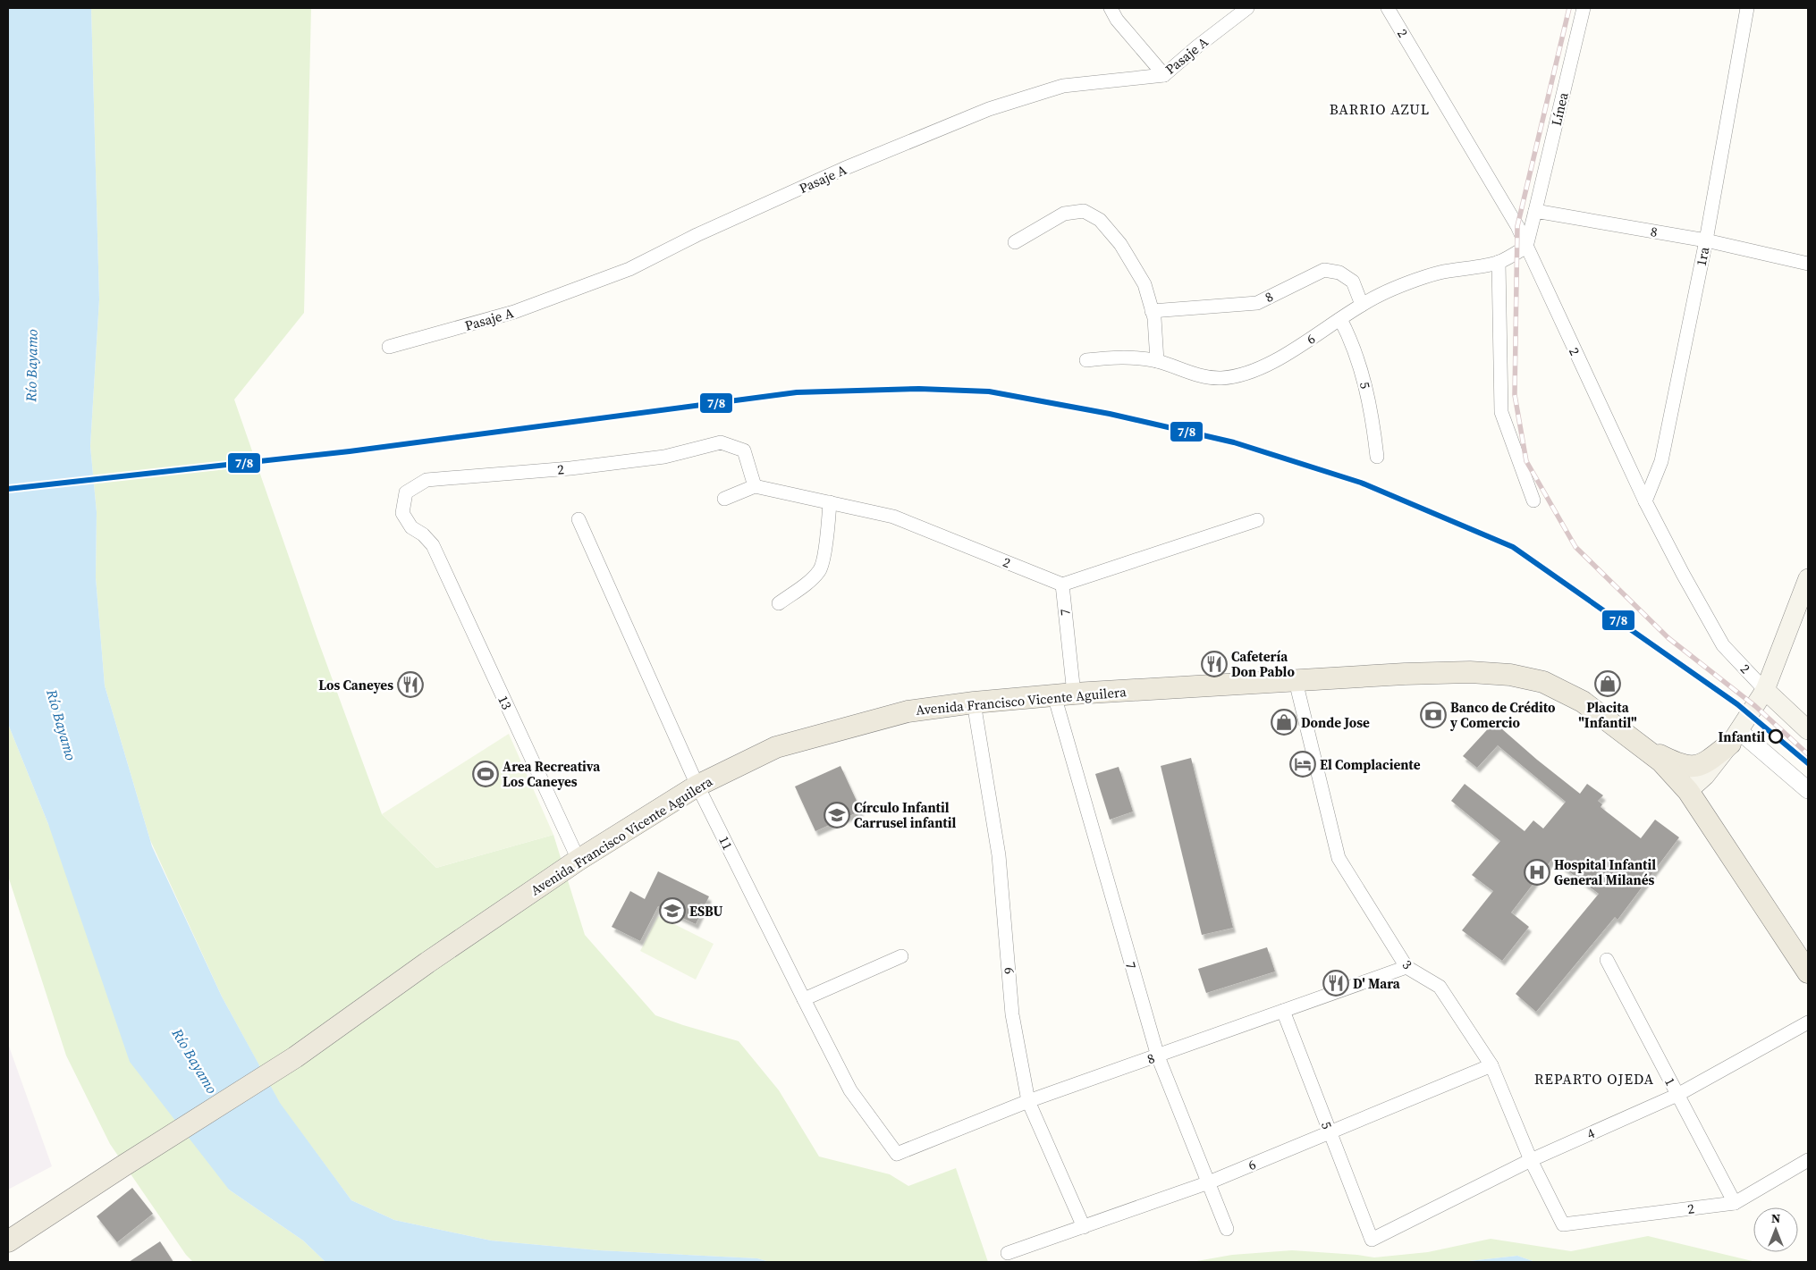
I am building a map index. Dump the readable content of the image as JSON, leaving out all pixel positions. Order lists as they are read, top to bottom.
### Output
{
  "streets": {
    "main road": ["Avenida Francisco Vicente Aguilera"],
    "street": [
      "2",
      "Pasaje A",
      "Línea",
      "8",
      "1ra",
      "6",
      "5",
      "7",
      "13",
      "11",
      "3",
      "9",
      "1",
      "4"
    ]
  },
  "crossings": [
    ["2", "1ra"],
    ["2", "6"],
    ["2", "7"],
    ["2", "13"],
    ["2", "3"],
    ["2", "1"],
    ["Línea", "8"],
    ["8", "1ra"],
    ["8", "6"],
    ["8", "5"],
    ["8", "7"],
    ["8", "11"],
    ["8", "3"],
    ["8", "9"],
    ["6", "5"],
    ["6", "7"],
    ["6", "3"],
    ["6", "9"],
    ["5", "4"],
    ["7", "Avenida Francisco Vicente Aguilera"],
    ["Avenida Francisco Vicente Aguilera", "13"],
    ["Avenida Francisco Vicente Aguilera", "11"],
    ["Avenida Francisco Vicente Aguilera", "3"],
    ["Avenida Francisco Vicente Aguilera", "9"],
    ["3", "4"],
    ["1", "4"]
  ],
  "districts": ["BARRIO AZUL", "REPARTO OJEDA"],
  "water": ["Río Bayamo"],
  "places": {
    "restaurant": ["Cafetería Don Pablo", "Los Caneyes", "D' Mara"],
    "shop": ["Placita \"Infantil\"", "Donde Jose"],
    "bank": ["Banco de Crédito y Comercio"],
    "other": ["Infantil"],
    "hotel": ["El Complaciente"],
    "sports": ["Area Recreativa Los Caneyes"],
    "school or university": ["Círculo Infantil Carrusel infantil", "ESBU"],
    "hospital": ["Hospital Infantil General Milanés"]
  },
  "lines": ["transit line 7/8"],
  "north": "top"
}
